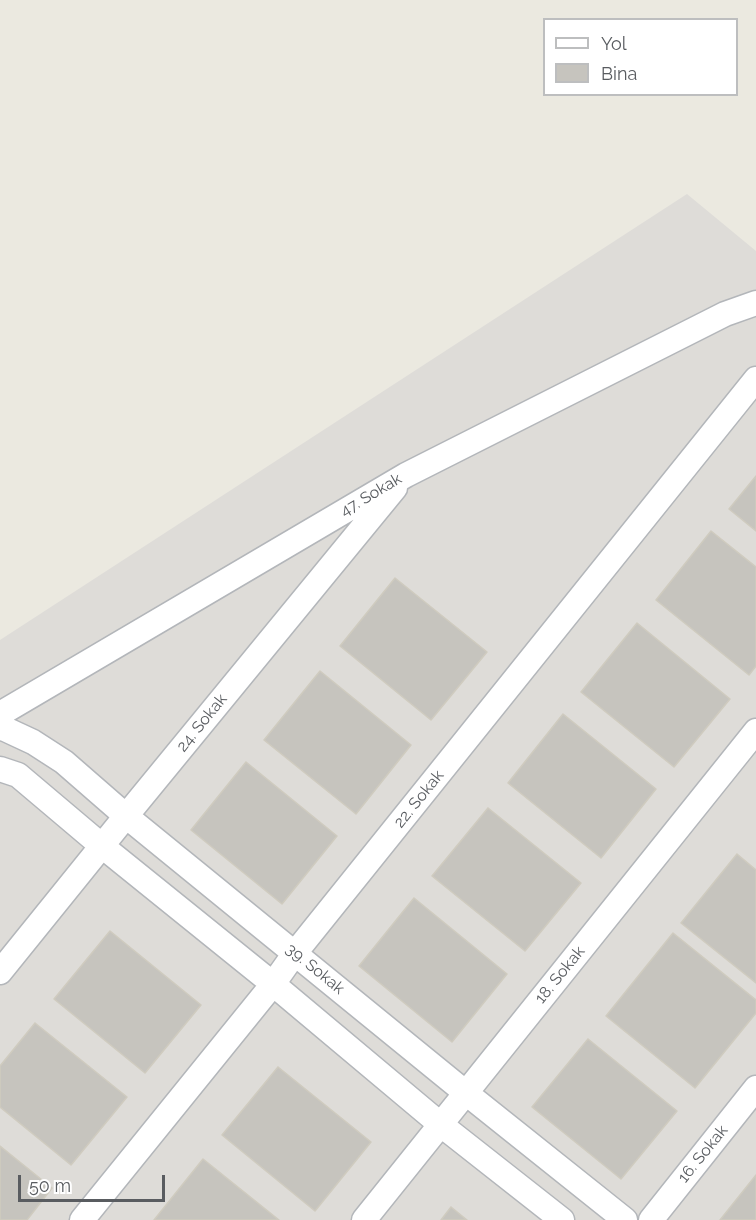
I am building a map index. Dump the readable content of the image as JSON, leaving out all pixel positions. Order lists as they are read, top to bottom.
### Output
{
  "streets": {
    "street": [
      "47. Sokak",
      "24. Sokak",
      "22. Sokak",
      "39. Sokak",
      "18. Sokak",
      "16. Sokak"
    ]
  },
  "crossings": [
    ["47. Sokak", "24. Sokak"],
    ["24. Sokak", "39. Sokak"],
    ["22. Sokak", "39. Sokak"],
    ["39. Sokak", "18. Sokak"]
  ],
  "legend": ["Yol", "Bina"],
  "scale_bar": "50 m"
}
